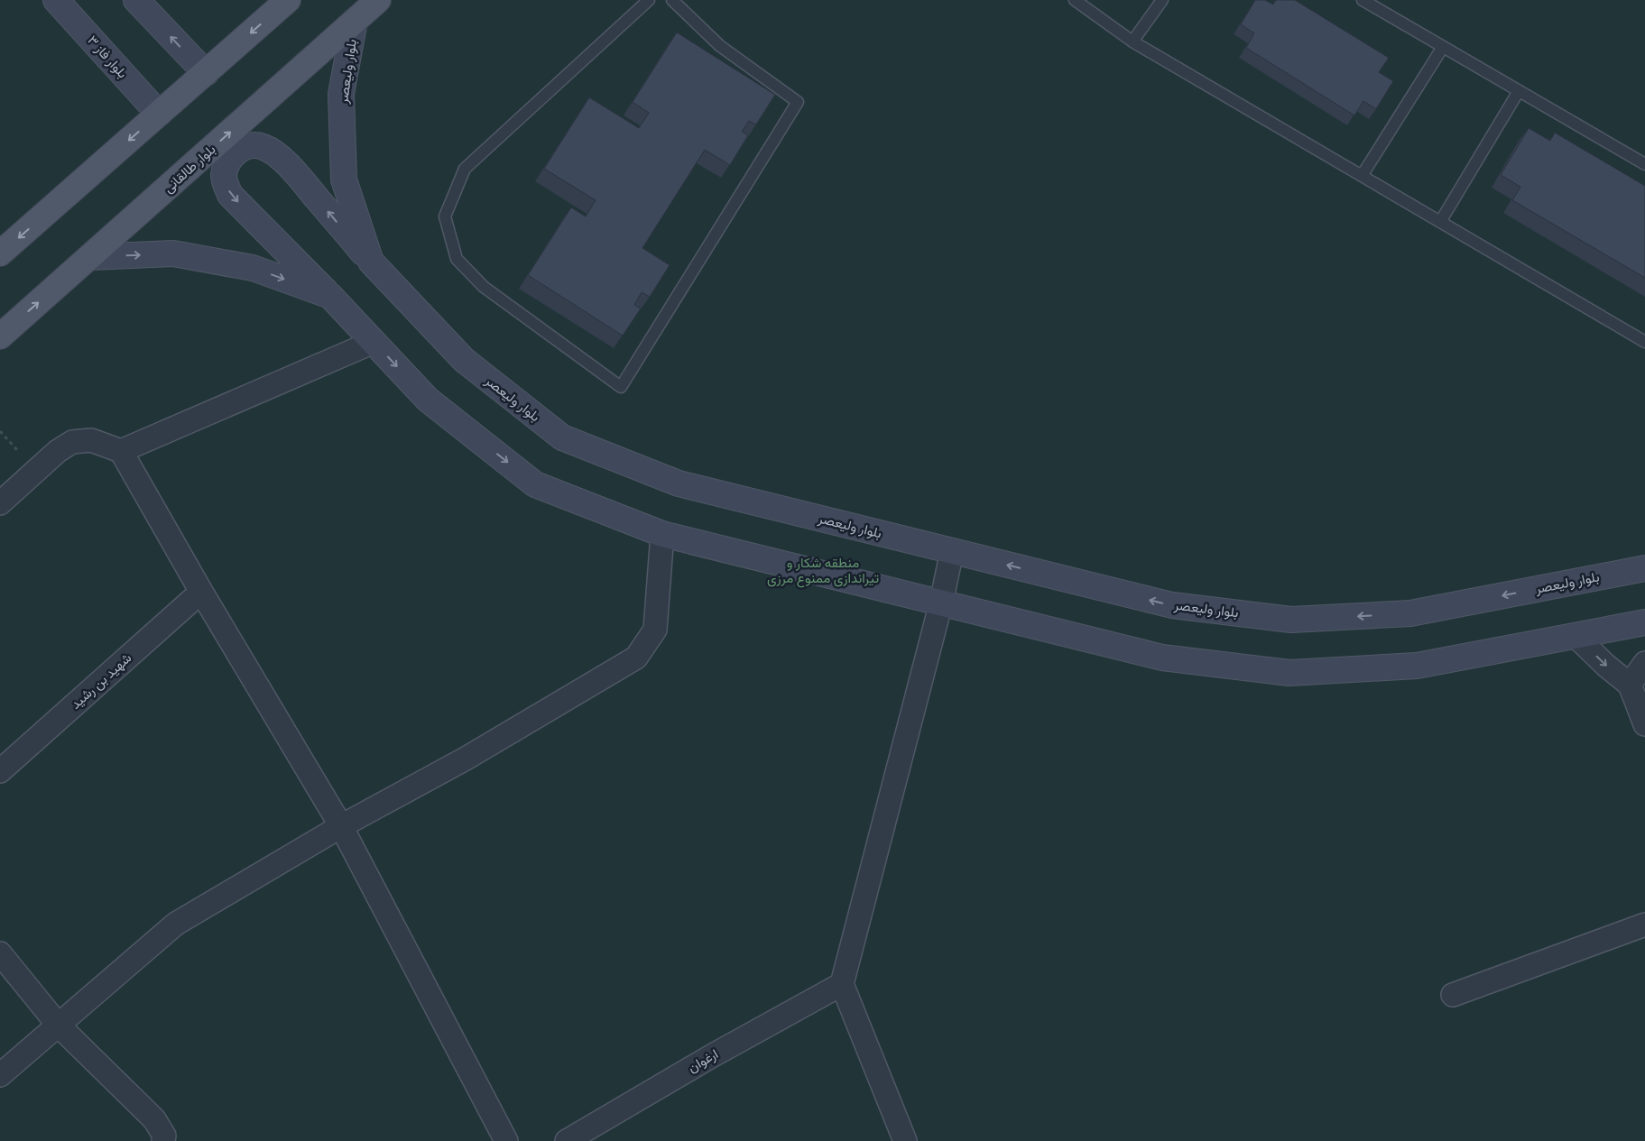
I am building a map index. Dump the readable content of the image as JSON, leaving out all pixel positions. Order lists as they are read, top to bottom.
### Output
{
  "streets": {
    "main road": ["بلوار طالقانی"],
    "street": [
      "بلوار فاز ۳",
      "بلوار ولیعصر",
      "شهید بن رشید",
      "ارغوان"
    ]
  },
  "crossings": [
    ["بلوار ولیعصر", "بلوار طالقانی"]
  ],
  "parks": ["منطقه شکار و تیراندازی ممنوع مرزی"]
}
